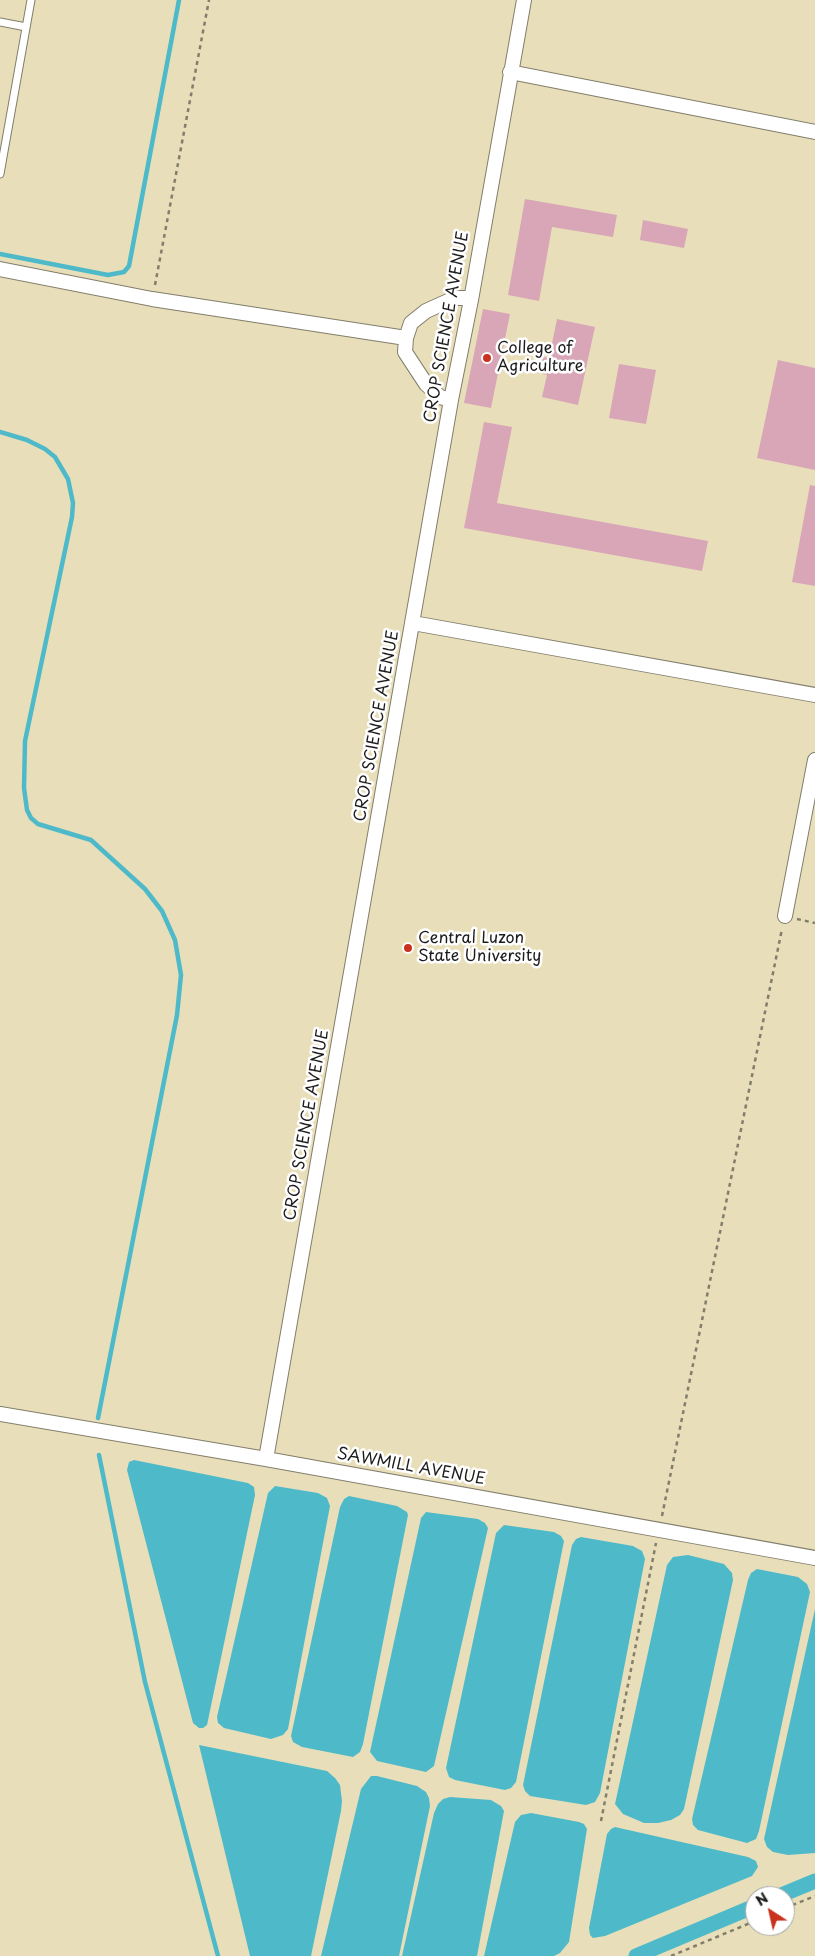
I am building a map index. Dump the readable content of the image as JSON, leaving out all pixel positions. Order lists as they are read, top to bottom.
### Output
{
  "streets": {
    "street": ["CROP SCIENCE AVENUE", "SAWMILL AVENUE"]
  },
  "crossings": [
    ["CROP SCIENCE AVENUE", "SAWMILL AVENUE"]
  ],
  "places": ["College of Agriculture", "Central Luzon State University"],
  "north": "top left"
}
